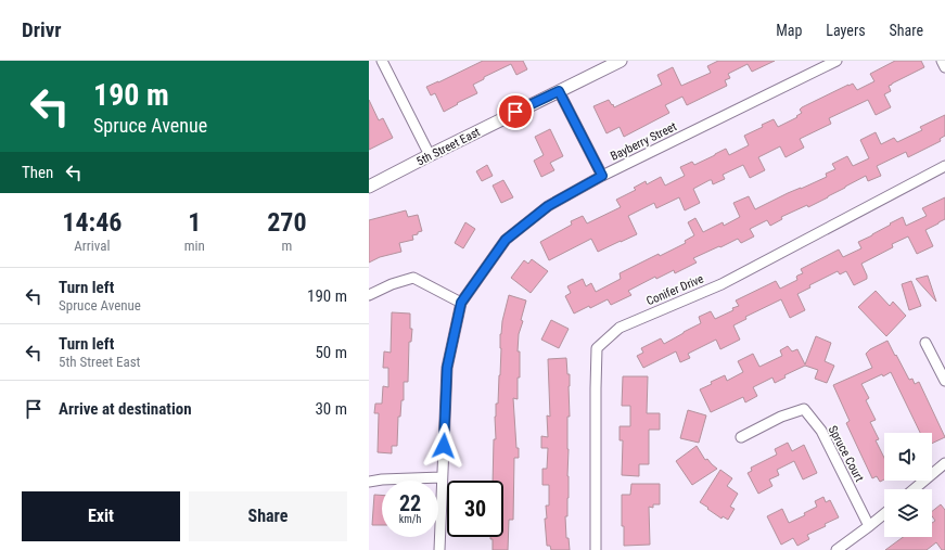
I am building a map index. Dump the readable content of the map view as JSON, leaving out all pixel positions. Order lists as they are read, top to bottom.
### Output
{
  "streets": {
    "street": [
      "Bayberry Street",
      "5th Street East",
      "Conifer Drive",
      "Spruce Court"
    ]
  },
  "page": {
    "header": "Drivr",
    "nav": ["Map", "Layers", "Share"],
    "turn": ["190 m", "Spruce Avenue"],
    "then": "Then",
    "eta": [
      "14:46",
      "Arrival",
      "1",
      "min",
      "270",
      "m"
    ],
    "list": [
      {
        "name": "Turn left",
        "note": "Spruce Avenue",
        "value": "190 m"
      },
      {
        "name": "Turn left",
        "note": "5th Street East",
        "value": "50 m"
      },
      {
        "name": "Arrive at destination",
        "value": "30 m"
      }
    ],
    "speed": "22 km/h",
    "limit": "30",
    "buttons": ["Exit", "Share"]
  }
}
